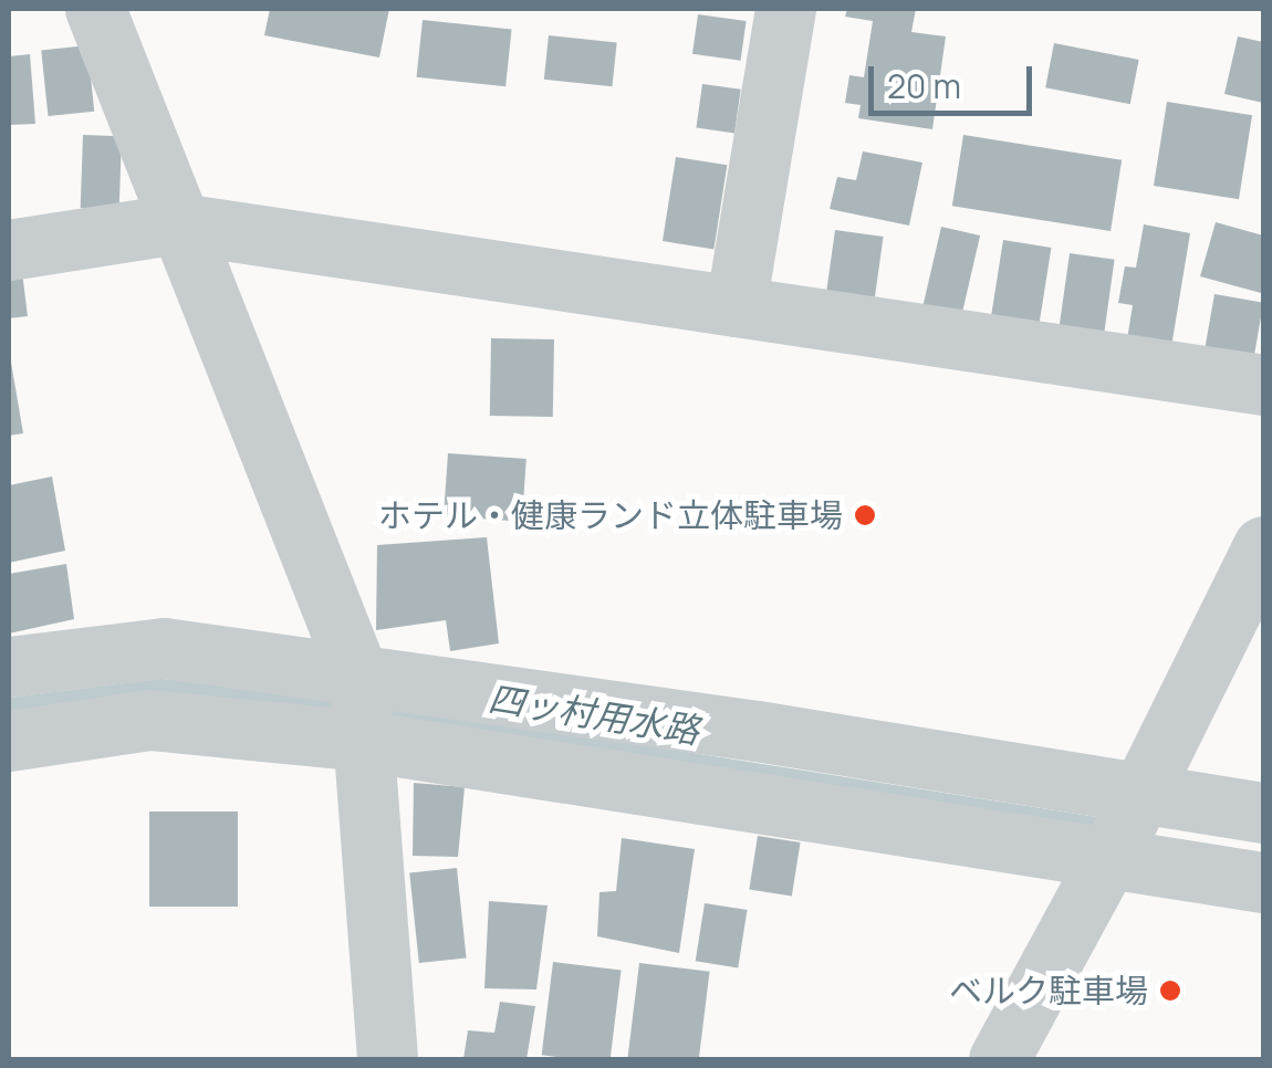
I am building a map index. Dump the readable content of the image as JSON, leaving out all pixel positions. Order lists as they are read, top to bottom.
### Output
{
  "water": ["四ッ村用水路"],
  "places": ["ホテル・健康ランド立体駐車場", "ベルク駐車場"],
  "scale_bar": "20 m"
}
